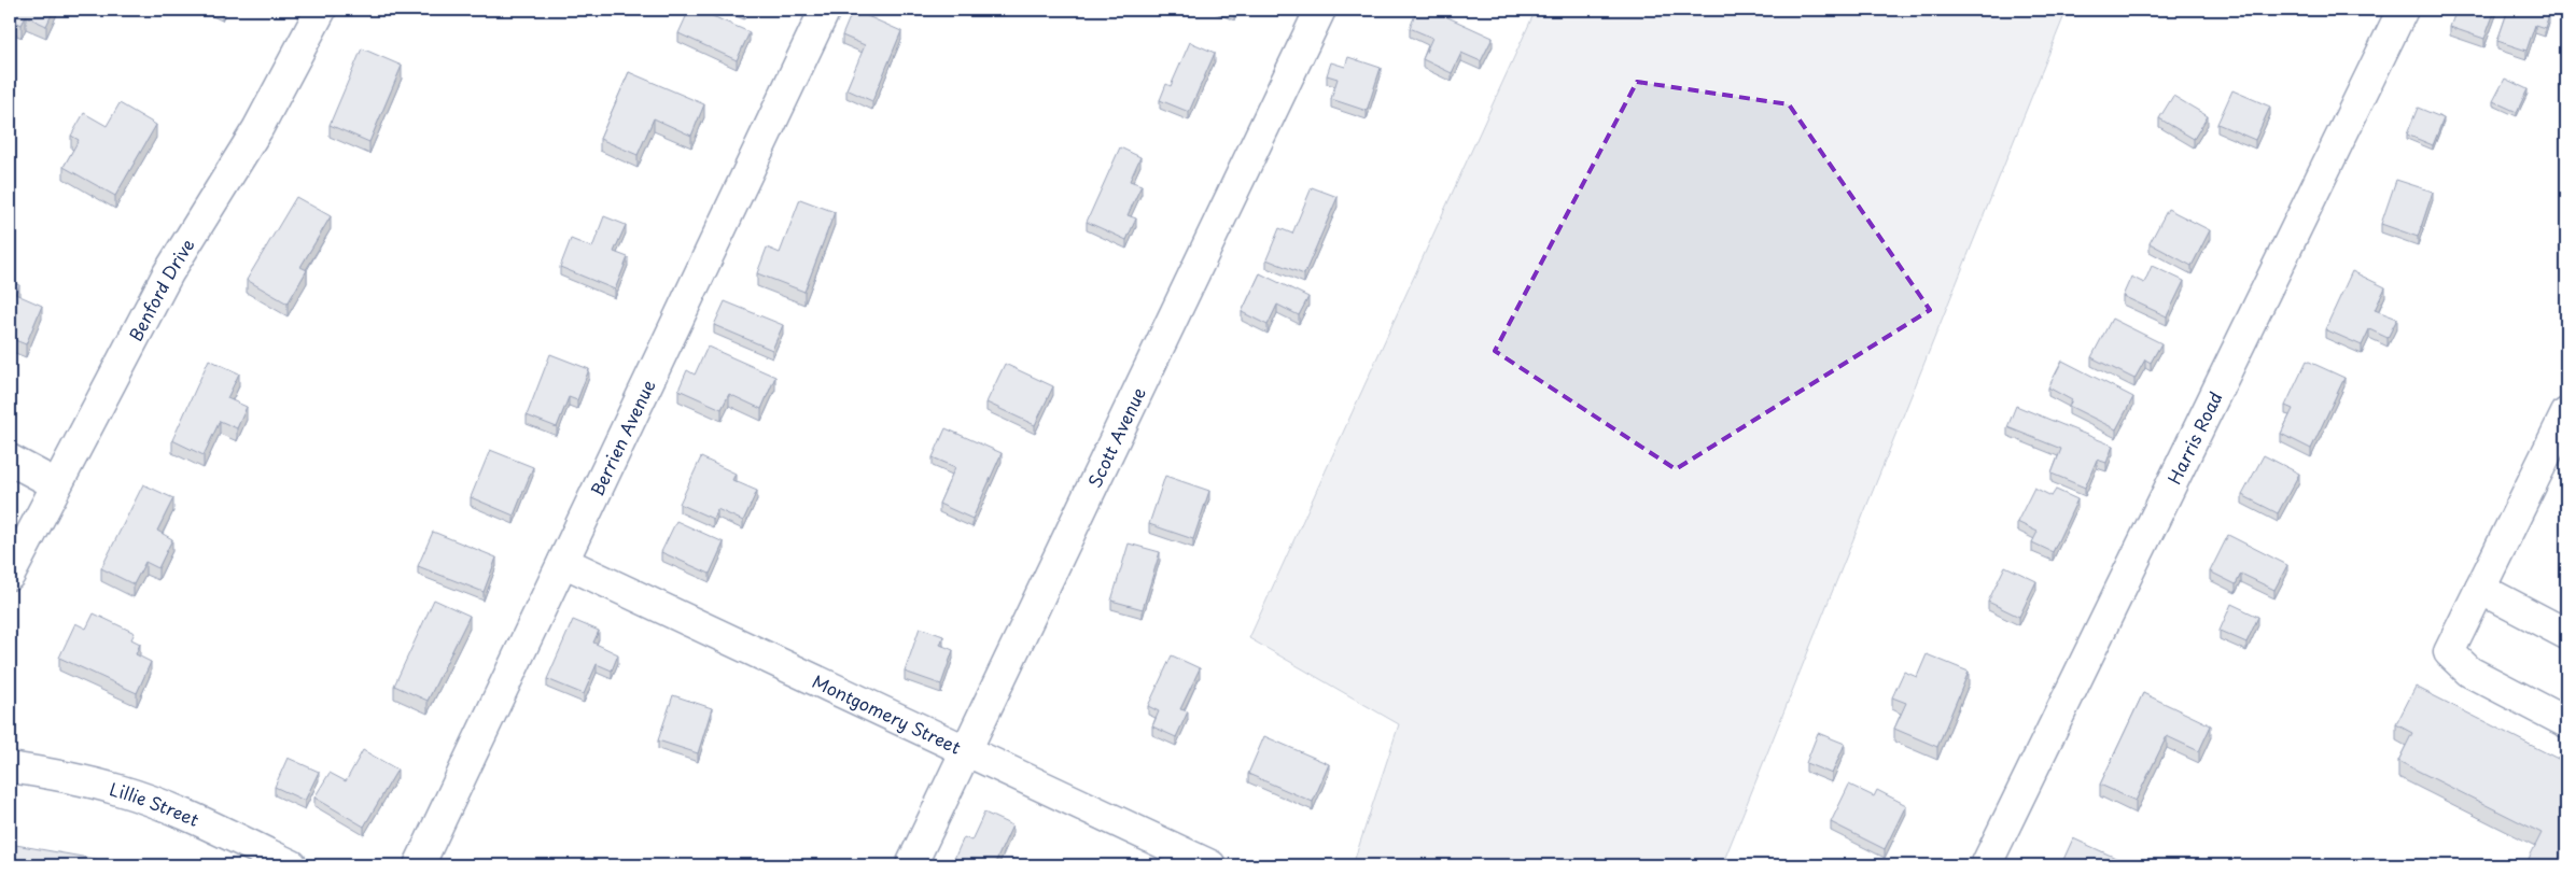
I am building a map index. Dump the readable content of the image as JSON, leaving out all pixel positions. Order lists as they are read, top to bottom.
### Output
{
  "streets": {
    "street": [
      "Benford Drive",
      "Berrien Avenue",
      "Scott Avenue",
      "Harris Road",
      "Montgomery Street",
      "Lillie Street"
    ]
  },
  "crossings": [
    ["Berrien Avenue", "Montgomery Street"],
    ["Scott Avenue", "Montgomery Street"]
  ]
}
